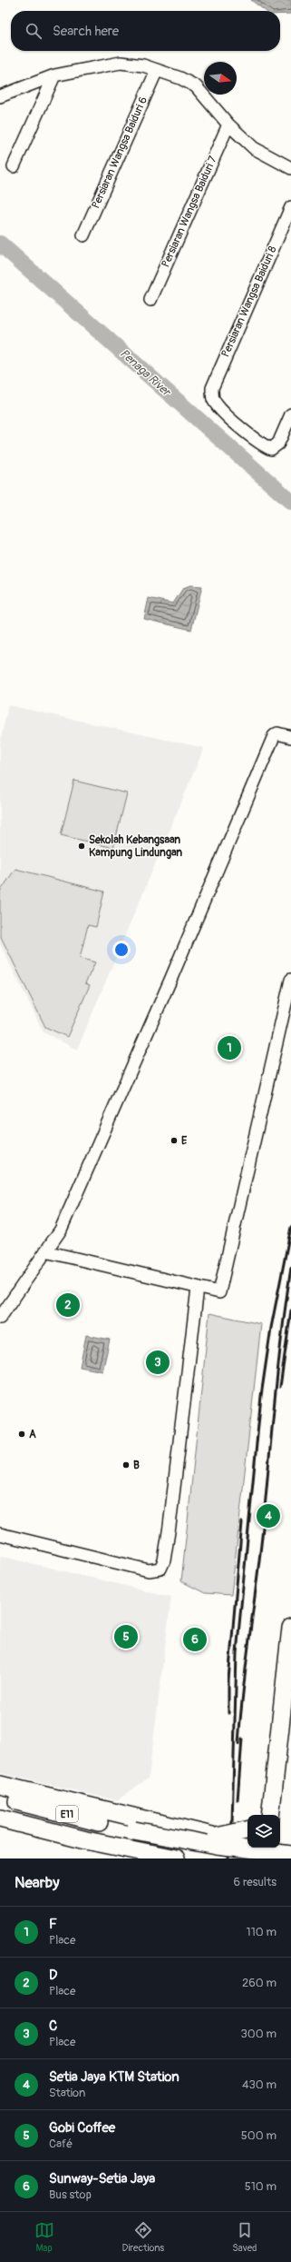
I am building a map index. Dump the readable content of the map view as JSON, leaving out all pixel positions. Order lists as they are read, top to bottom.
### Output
{
  "streets": {
    "highway": ["E11"],
    "street": ["Persiaran Wangsa Baiduri 6", "Persiaran Wangsa Baiduri 7", "Persiaran Wangsa Baiduri 8"]
  },
  "water": ["Penaga River"],
  "places": [
    "Sekolah Kebangsaan Kampung Lindungan",
    "E",
    "A",
    "B"
  ],
  "north": "right",
  "page": {
    "search": "Search here",
    "pins": [
      "1",
      "2",
      "3",
      "4",
      "5",
      "6"
    ],
    "heading": ["Nearby", "6 results"],
    "list": [
      {
        "mark": "1",
        "name": "F",
        "note": "Place",
        "value": "110 m"
      },
      {
        "mark": "2",
        "name": "D",
        "note": "Place",
        "value": "260 m"
      },
      {
        "mark": "3",
        "name": "C",
        "note": "Place",
        "value": "300 m"
      },
      {
        "mark": "4",
        "name": "Setia Jaya KTM Station",
        "note": "Station",
        "value": "430 m"
      },
      {
        "mark": "5",
        "name": "Gobi Coffee",
        "note": "Café",
        "value": "500 m"
      },
      {
        "mark": "6",
        "name": "Sunway-Setia Jaya",
        "note": "Bus stop",
        "value": "510 m"
      }
    ],
    "nav": ["Map", "Directions", "Saved"]
  }
}
